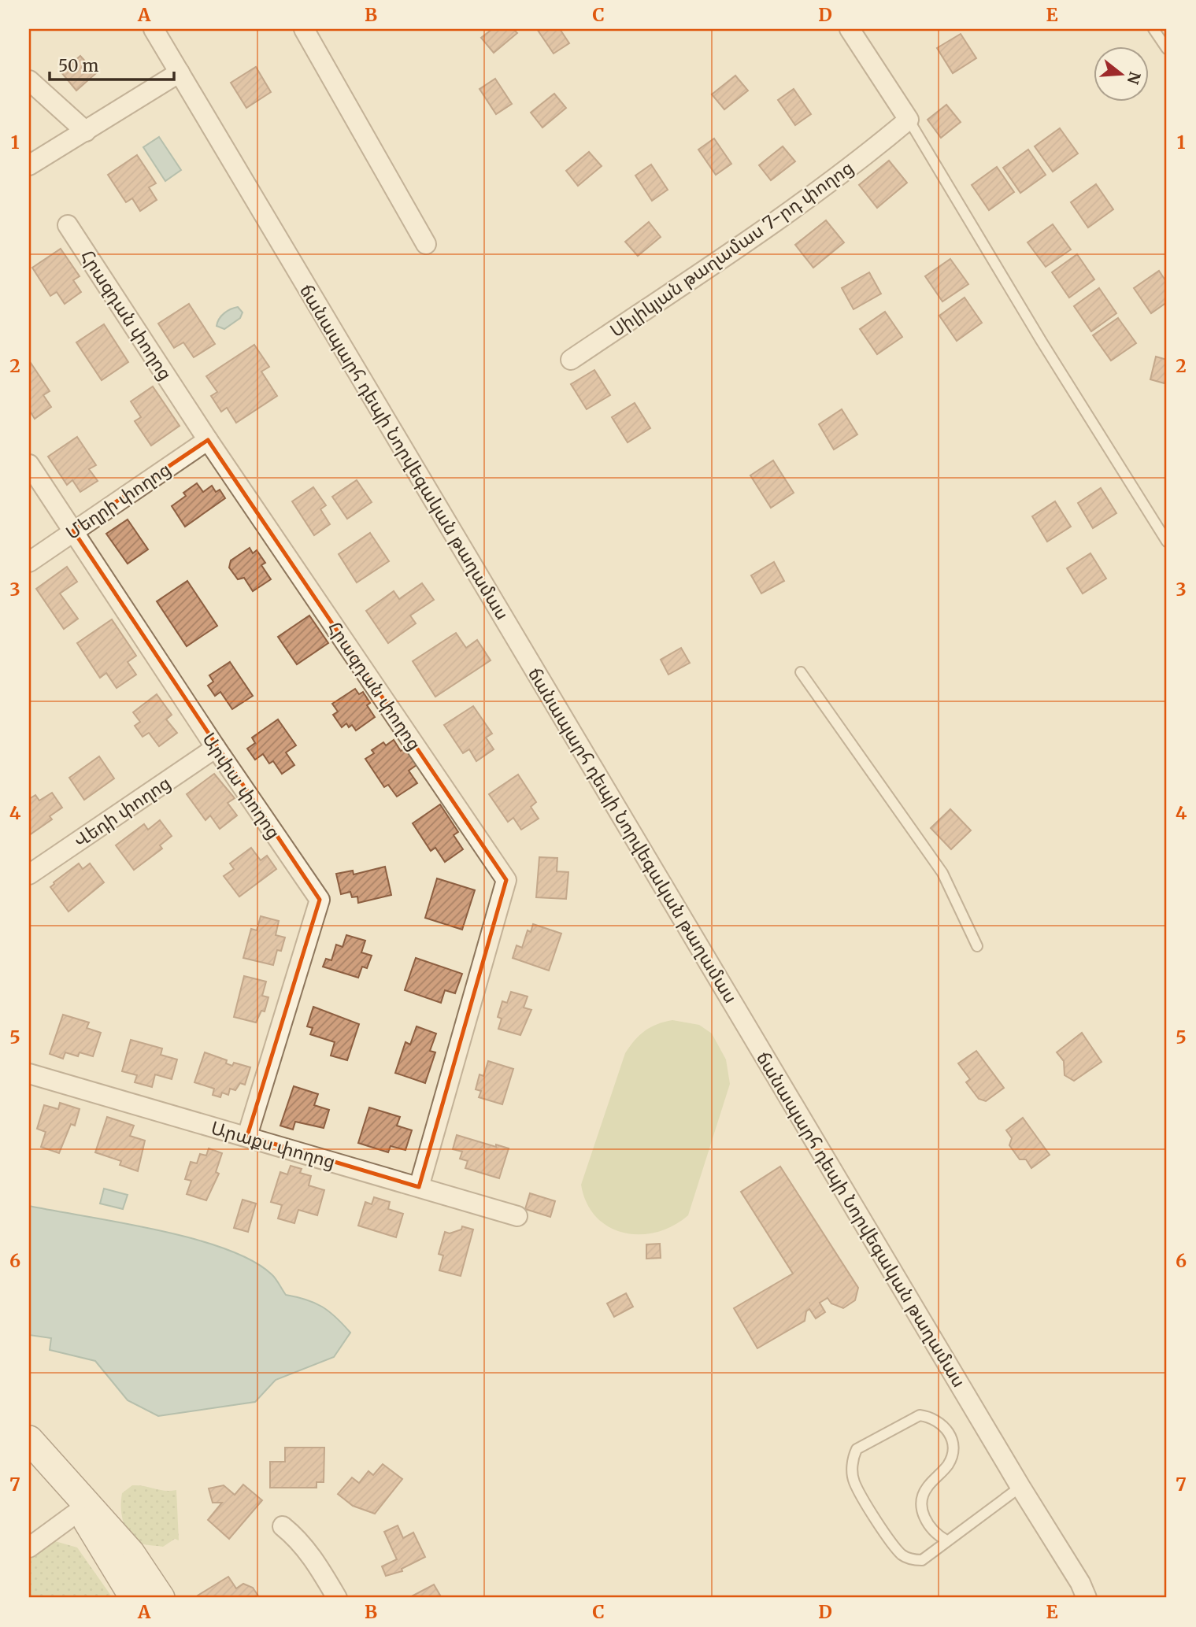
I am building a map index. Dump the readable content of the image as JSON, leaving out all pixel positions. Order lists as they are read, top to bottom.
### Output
{
  "streets": {
    "street": [
      "Սիլիկյան թաղամաս 7-րդ փողոց",
      "Հրազդան փողոց",
      "ճանապարհ դեպի Նորվեգական թաղամաս",
      "Մեղրի փողոց",
      "Արփա փողոց",
      "Վեդի փողոց",
      "Արաքս փողոց"
    ]
  },
  "crossings": [
    ["Հրազդան փողոց", "Մեղրի փողոց"],
    ["Հրազդան փողոց", "Արաքս փողոց"],
    ["Մեղրի փողոց", "Արփա փողոց"],
    ["Արփա փողոց", "Վեդի փողոց"],
    ["Արփա փողոց", "Արաքս փողոց"]
  ],
  "scale_bar": "50 m",
  "north": "right",
  "grid": {
    "columns": [
      "A",
      "B",
      "C",
      "D",
      "E"
    ],
    "rows": [
      "1",
      "2",
      "3",
      "4",
      "5",
      "6",
      "7"
    ]
  }
}
